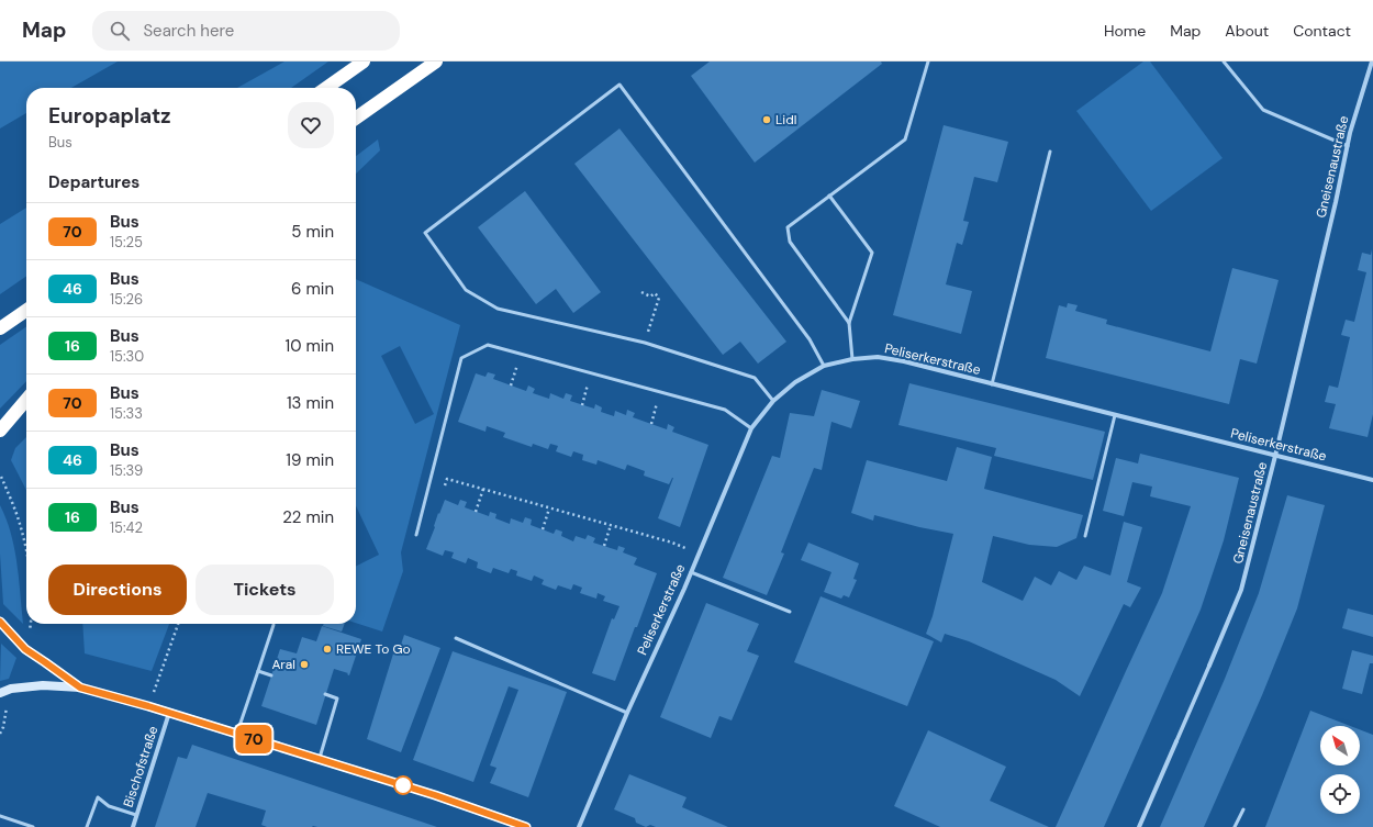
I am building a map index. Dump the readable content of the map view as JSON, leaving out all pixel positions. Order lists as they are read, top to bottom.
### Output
{
  "streets": {
    "street": ["Gneisenaustraße", "Peliserkerstraße", "Bischofstraße"]
  },
  "crossings": [
    ["Gneisenaustraße", "Peliserkerstraße"]
  ],
  "places": ["Lidl", "REWE To Go", "Aral"],
  "lines": ["bus line 70"],
  "north": "top left",
  "page": {
    "header": "Map",
    "search": "Search here",
    "nav": [
      "Home",
      "Map",
      "About",
      "Contact"
    ],
    "on_map": "70",
    "heading": [
      ["Europaplatz", "Bus"],
      "Departures"
    ],
    "list": [
      {
        "mark": "70",
        "name": "Bus",
        "note": "15:25",
        "value": "5 min"
      },
      {
        "mark": "46",
        "name": "Bus",
        "note": "15:26",
        "value": "6 min"
      },
      {
        "mark": "16",
        "name": "Bus",
        "note": "15:30",
        "value": "10 min"
      },
      {
        "mark": "70",
        "name": "Bus",
        "note": "15:33",
        "value": "13 min"
      },
      {
        "mark": "46",
        "name": "Bus",
        "note": "15:39",
        "value": "19 min"
      },
      {
        "mark": "16",
        "name": "Bus",
        "note": "15:42",
        "value": "22 min"
      }
    ],
    "buttons": ["Directions", "Tickets"]
  }
}
